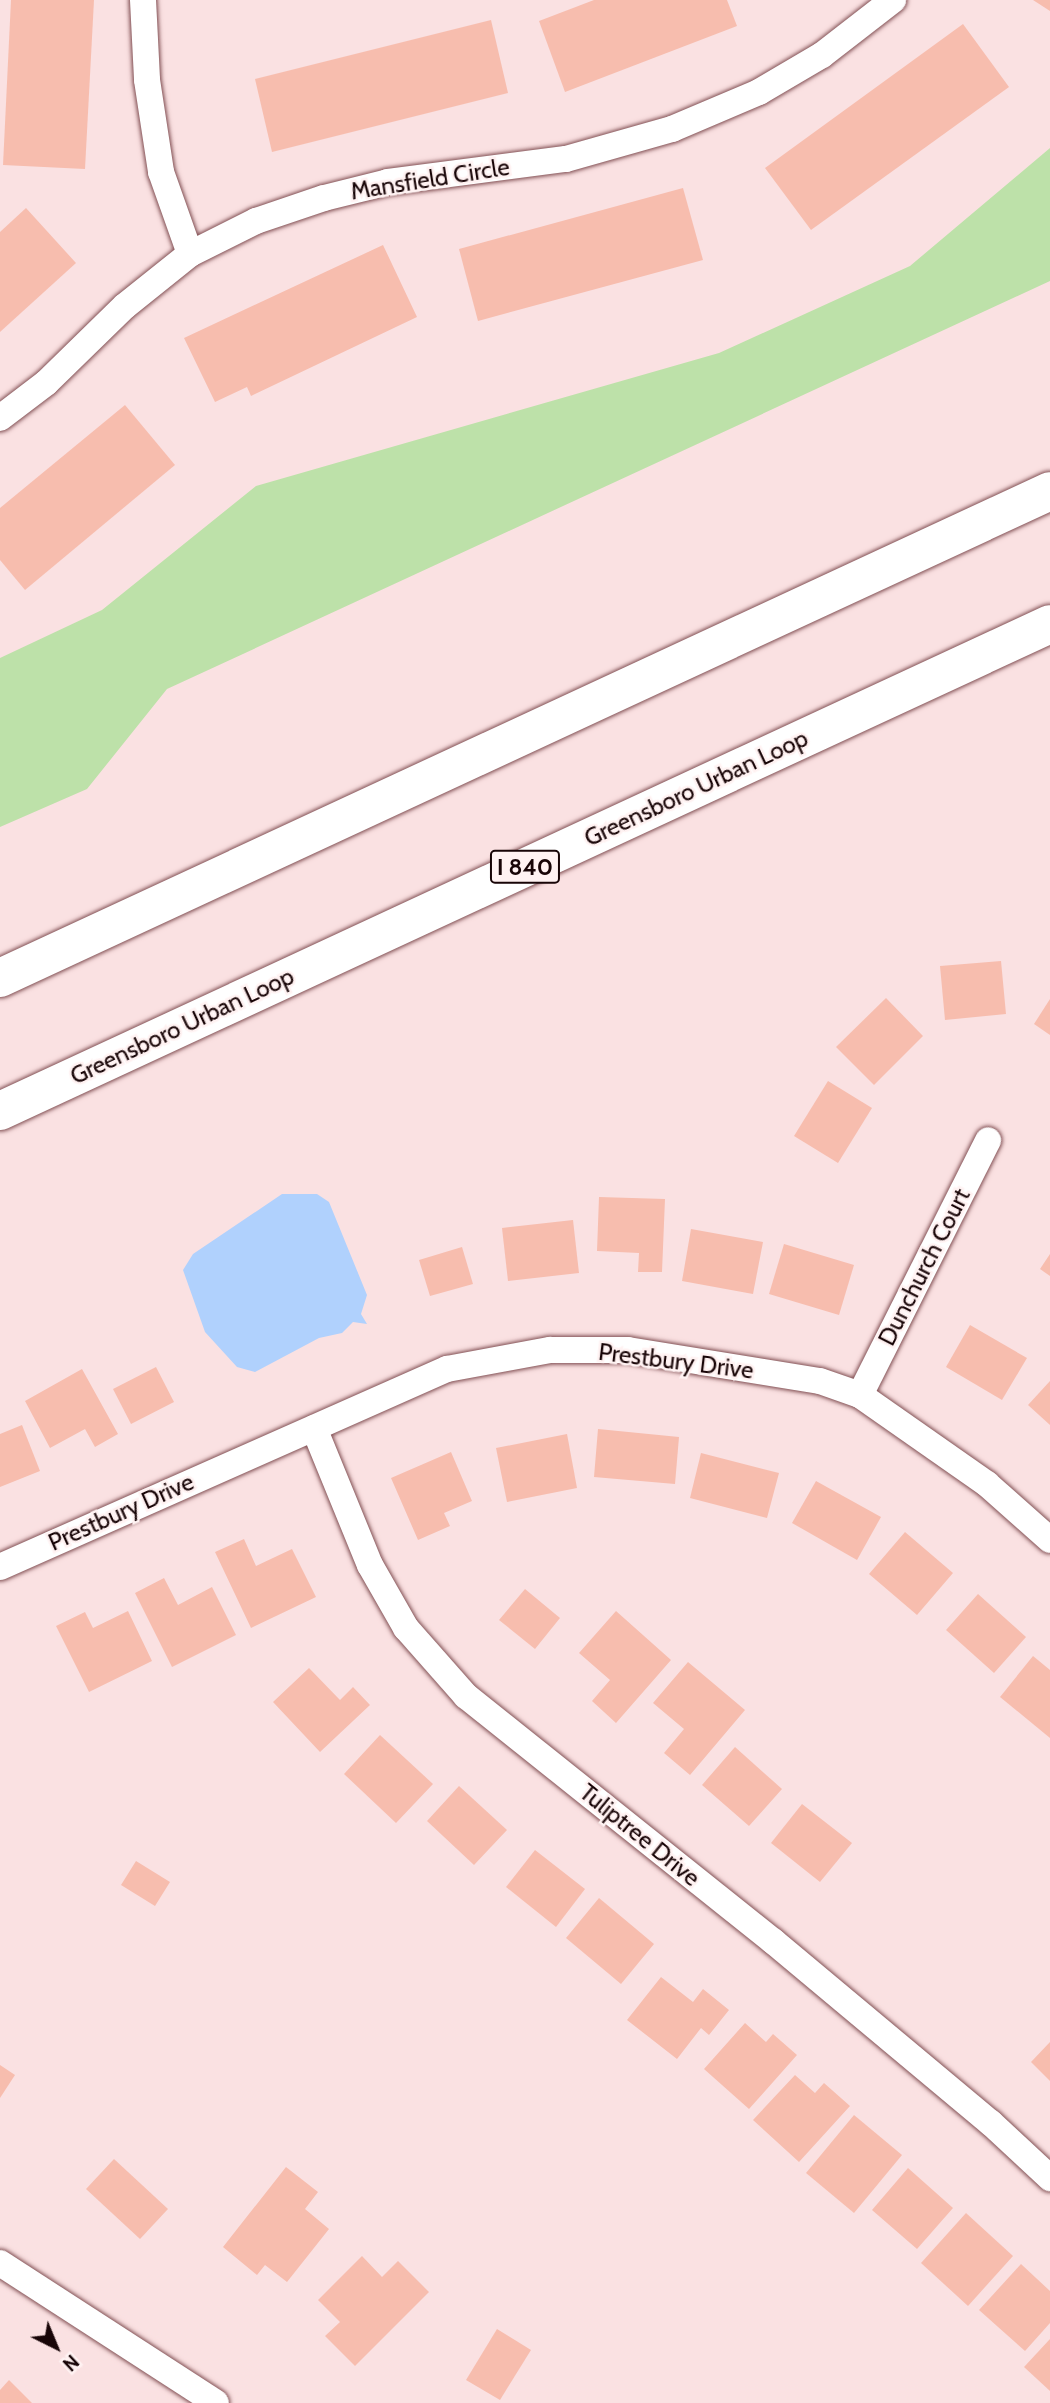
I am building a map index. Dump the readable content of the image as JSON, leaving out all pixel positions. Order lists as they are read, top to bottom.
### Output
{
  "streets": {
    "highway": ["Greensboro Urban Loop", "I 840"],
    "street": [
      "Mansfield Circle",
      "Dunchurch Court",
      "Prestbury Drive",
      "Tuliptree Drive"
    ]
  },
  "crossings": [
    ["Dunchurch Court", "Prestbury Drive"],
    ["Prestbury Drive", "Tuliptree Drive"]
  ],
  "north": "bottom right"
}
